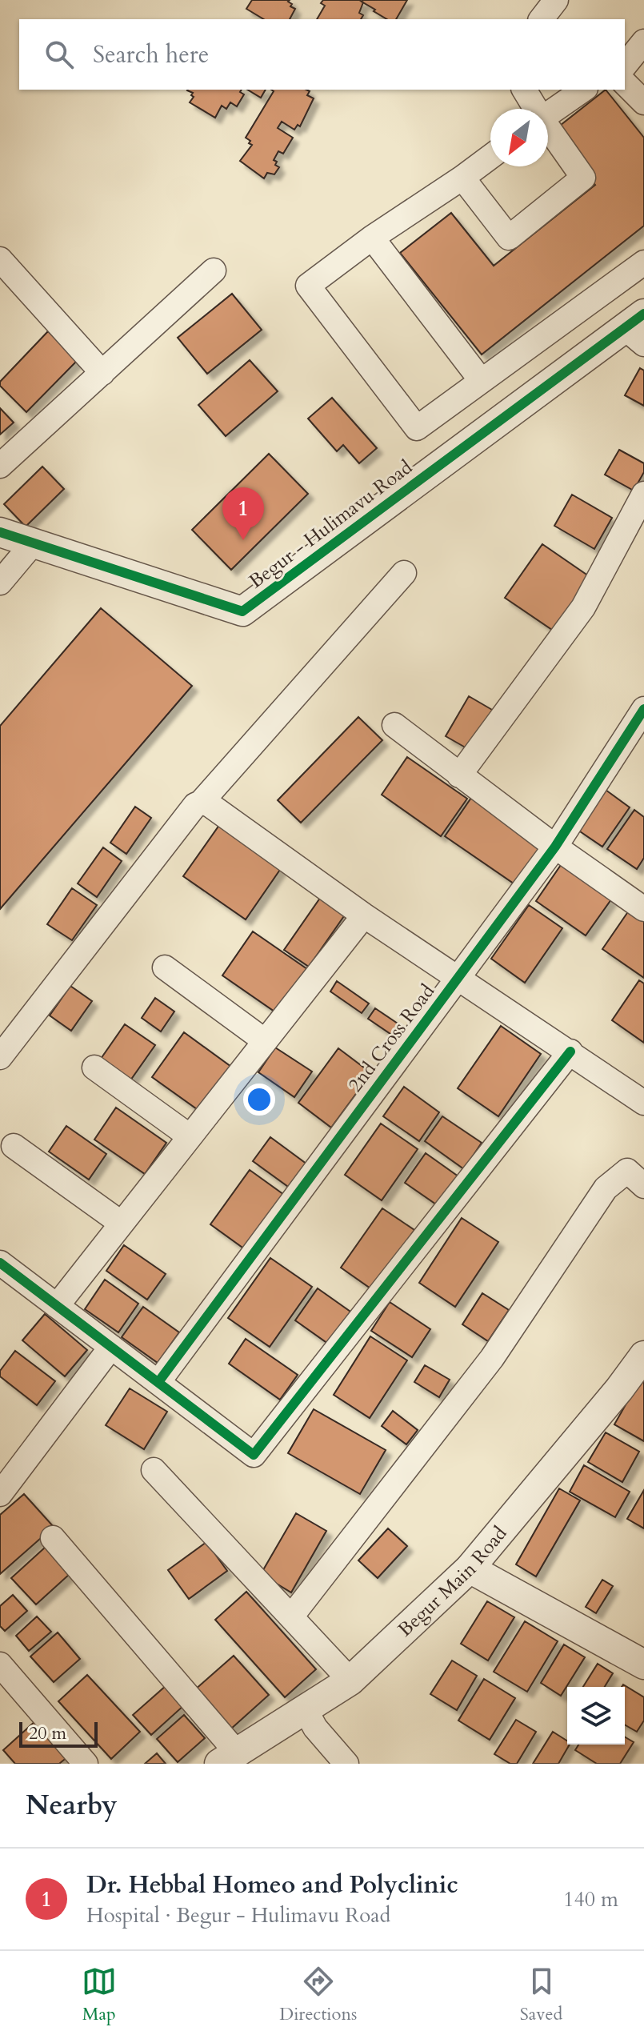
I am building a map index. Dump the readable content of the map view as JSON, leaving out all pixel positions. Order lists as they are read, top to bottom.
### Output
{
  "streets": {
    "street": ["Begur - Hulimavu Road", "2nd Cross Road", "Begur Main Road"]
  },
  "scale_bar": "20 m",
  "north": "bottom left",
  "page": {
    "search": "Search here",
    "pins": "1",
    "scale": "20 m",
    "heading": "Nearby",
    "list": [
      {
        "mark": "1",
        "name": "Dr. Hebbal Homeo and Polyclinic",
        "note": "Hospital · Begur - Hulimavu Road",
        "value": "140 m"
      }
    ],
    "nav": ["Map", "Directions", "Saved"]
  }
}
